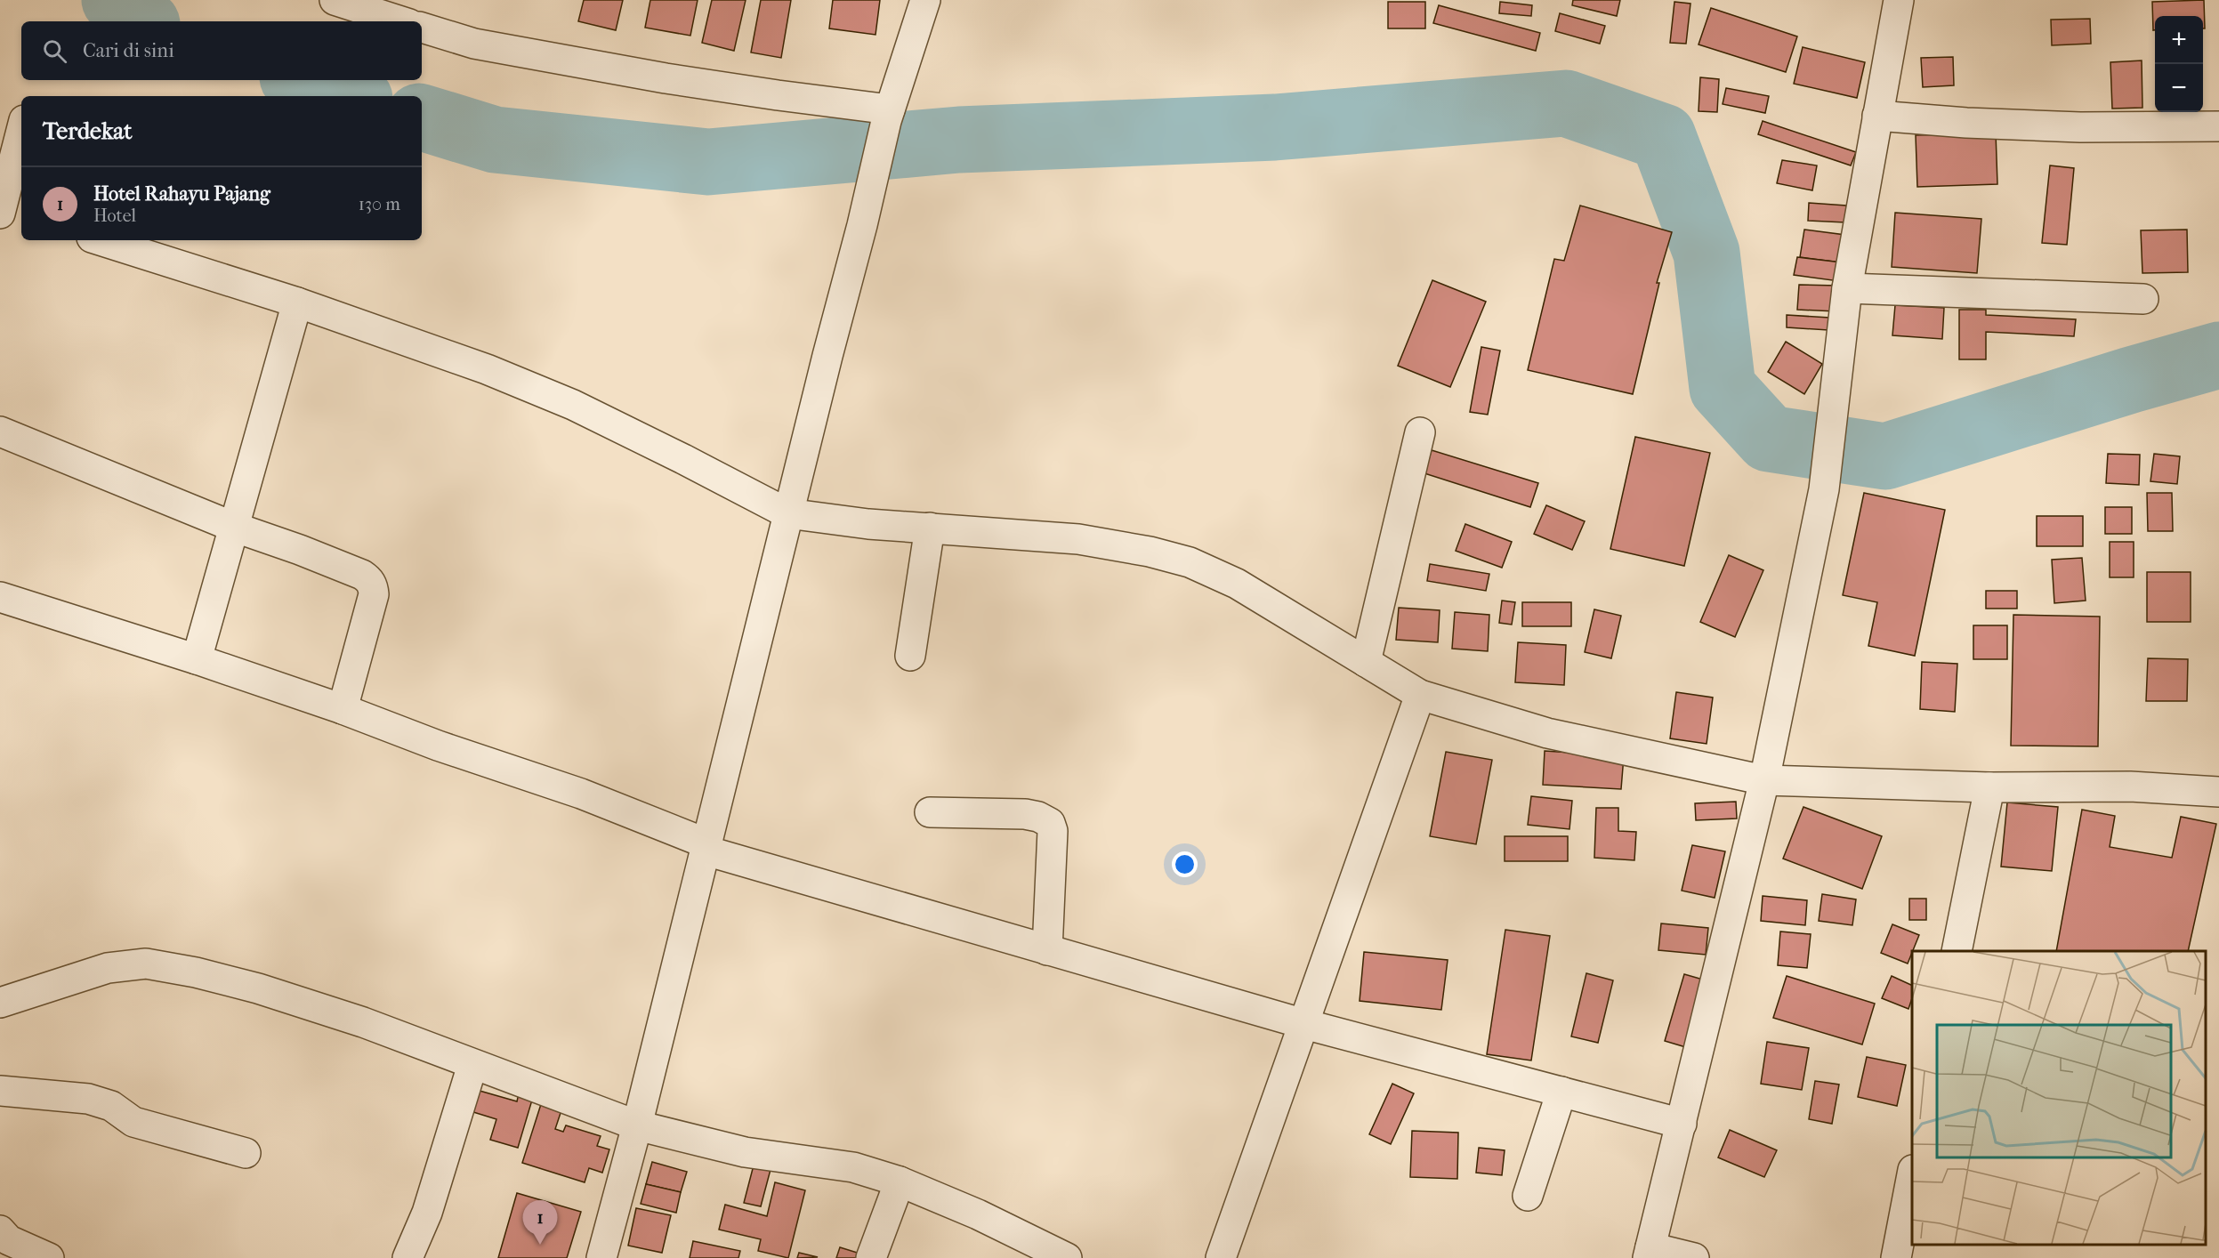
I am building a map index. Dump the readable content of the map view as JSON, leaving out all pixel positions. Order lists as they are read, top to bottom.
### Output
{
  "page": {
    "map_buttons": ["+", "−"],
    "search": "Cari di sini",
    "heading": "Terdekat",
    "list": [
      {
        "mark": "1",
        "name": "Hotel Rahayu Pajang",
        "note": "Hotel",
        "value": "130 m"
      }
    ],
    "pins": "1"
  }
}
